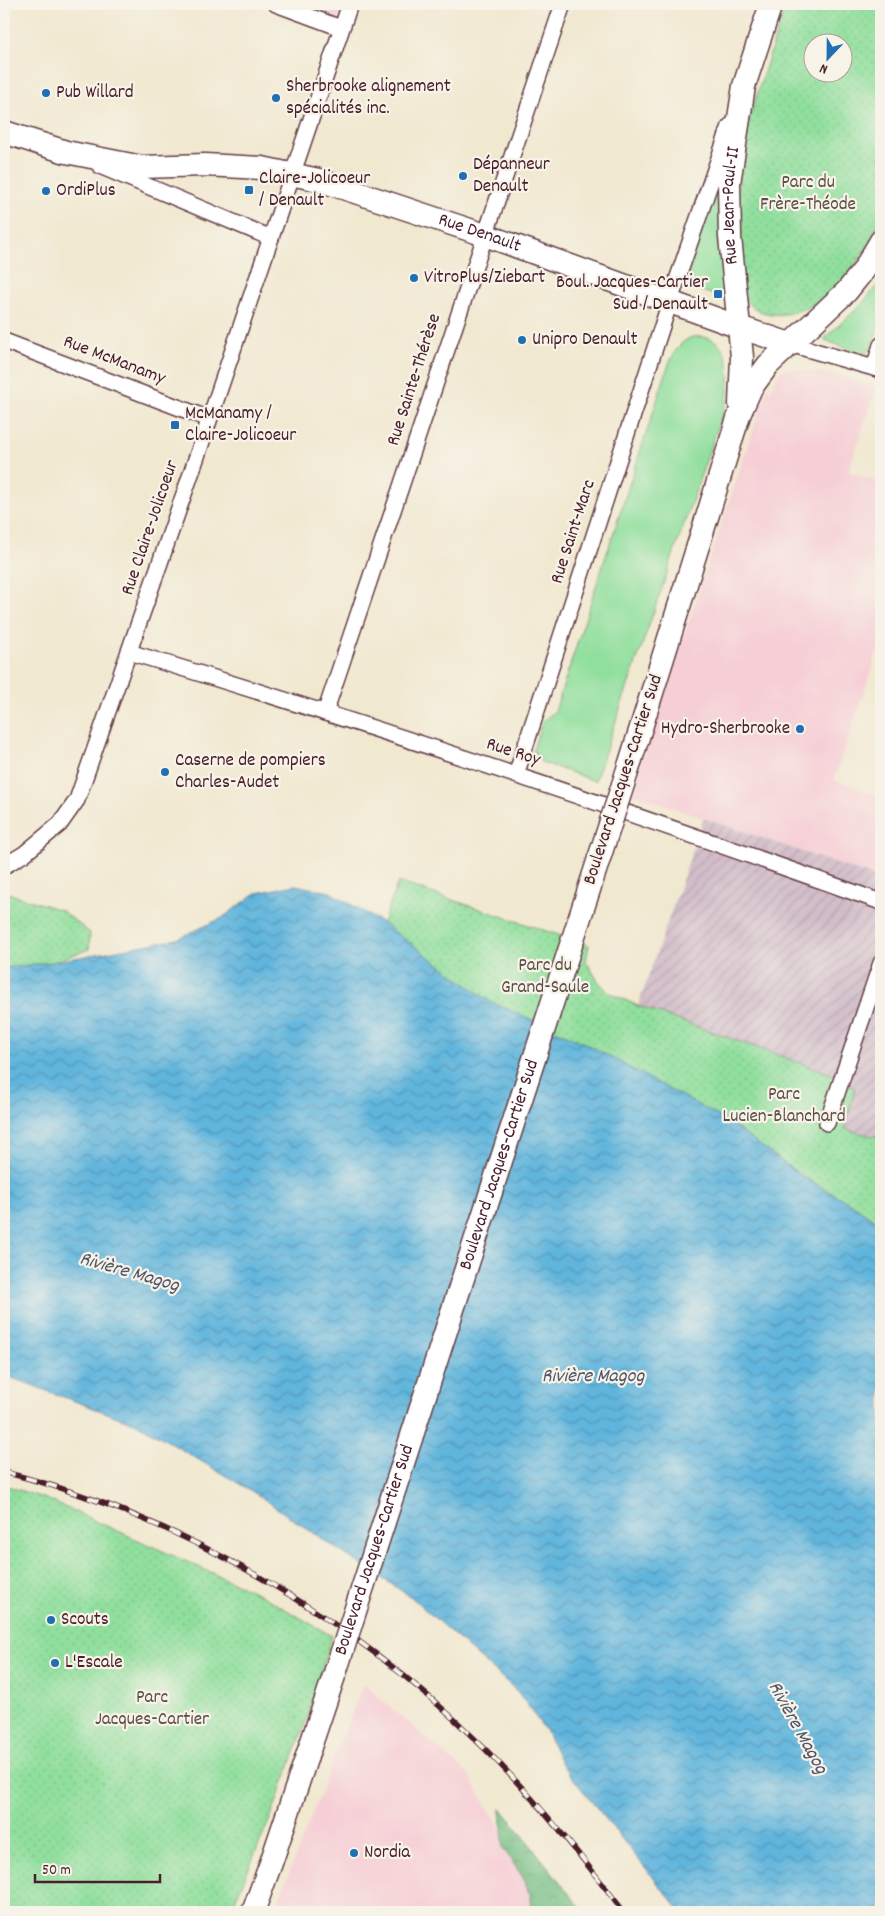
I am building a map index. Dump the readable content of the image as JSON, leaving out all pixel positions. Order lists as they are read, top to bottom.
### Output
{
  "streets": {
    "main road": ["Rue Jean-Paul-II", "Rue Denault", "Boulevard Jacques-Cartier Sud"],
    "street": [
      "Rue McManamy",
      "Rue Sainte-Thérèse",
      "Rue Claire-Jolicoeur",
      "Rue Saint-Marc",
      "Rue Roy"
    ]
  },
  "crossings": [
    ["Rue Jean-Paul-II", "Rue Denault"],
    ["Rue Jean-Paul-II", "Rue Saint-Marc"],
    ["Rue Jean-Paul-II", "Boulevard Jacques-Cartier Sud"],
    ["Rue Denault", "Rue Sainte-Thérèse"],
    ["Rue Denault", "Rue Claire-Jolicoeur"],
    ["Rue Denault", "Rue Saint-Marc"],
    ["Rue Denault", "Boulevard Jacques-Cartier Sud"],
    ["Rue McManamy", "Rue Claire-Jolicoeur"],
    ["Rue Sainte-Thérèse", "Rue Roy"],
    ["Rue Claire-Jolicoeur", "Rue Roy"],
    ["Rue Saint-Marc", "Rue Roy"]
  ],
  "water": ["Rivière Magog"],
  "parks": [
    "Parc du Frère-Théode",
    "Parc du Grand-Saule",
    "Parc Lucien-Blanchard",
    "Parc Jacques-Cartier"
  ],
  "places": {
    "other": [
      "Pub Willard",
      "Sherbrooke alignement spécialités inc.",
      "Dépanneur Denault",
      "OrdiPlus",
      "VitroPlus/Ziebart",
      "Unipro Denault",
      "Hydro-Sherbrooke",
      "Caserne de pompiers Charles-Audet",
      "Scouts",
      "L'Escale",
      "Nordia"
    ],
    "transit": ["Claire-Jolicoeur / Denault", "Boul. Jacques-Cartier Sud / Denault", "McManamy / Claire-Jolicoeur"]
  },
  "scale_bar": "50 m",
  "north": "bottom"
}
